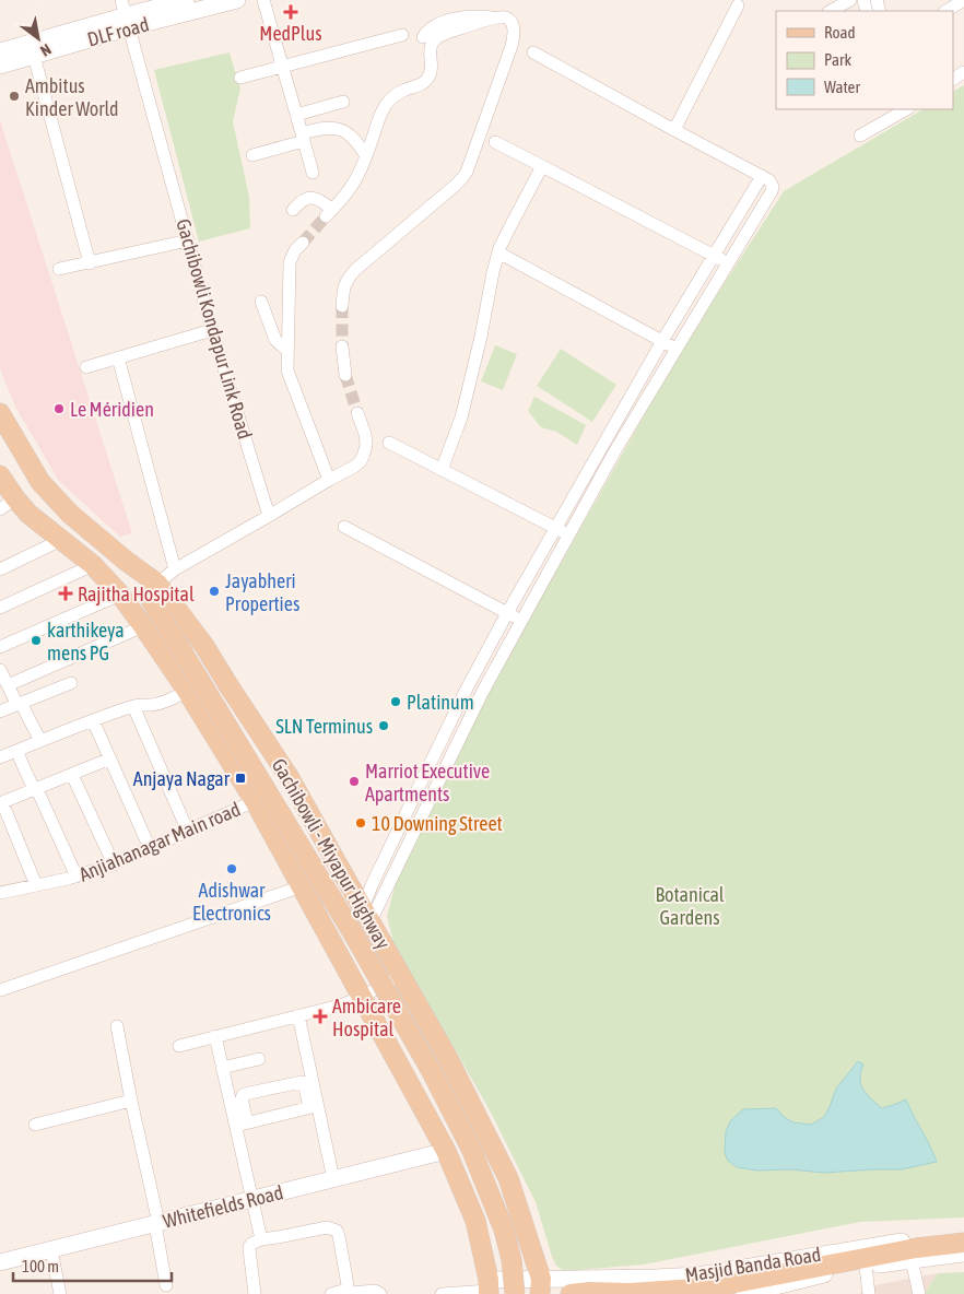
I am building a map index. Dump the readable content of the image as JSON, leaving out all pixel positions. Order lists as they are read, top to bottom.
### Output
{
  "streets": {
    "main road": [
      "DLF road",
      "Gachibowli - Miyapur Highway",
      "Whitefields Road",
      "Masjid Banda Road"
    ],
    "street": ["Gachibowli Kondapur Link Road", "Anjiahanagar Main road"]
  },
  "crossings": [
    ["DLF road", "Gachibowli Kondapur Link Road"],
    ["Anjiahanagar Main road", "Gachibowli - Miyapur Highway"],
    ["Gachibowli - Miyapur Highway", "Whitefields Road"],
    ["Gachibowli - Miyapur Highway", "Masjid Banda Road"]
  ],
  "parks": ["Botanical Gardens"],
  "places": {
    "health": ["MedPlus", "Rajitha Hospital", "Ambicare Hospital"],
    "other": [
      "Ambitus Kinder World",
      "Le Méridien",
      "Jayabheri Properties",
      "karthikeya mens PG",
      "Platinum",
      "SLN Terminus",
      "Marriot Executive Apartments",
      "10 Downing Street",
      "Adishwar Electronics"
    ],
    "transit": ["Anjaya Nagar"]
  },
  "legend": ["Road", "Park", "Water"],
  "scale_bar": "100 m",
  "north": "bottom right"
}
